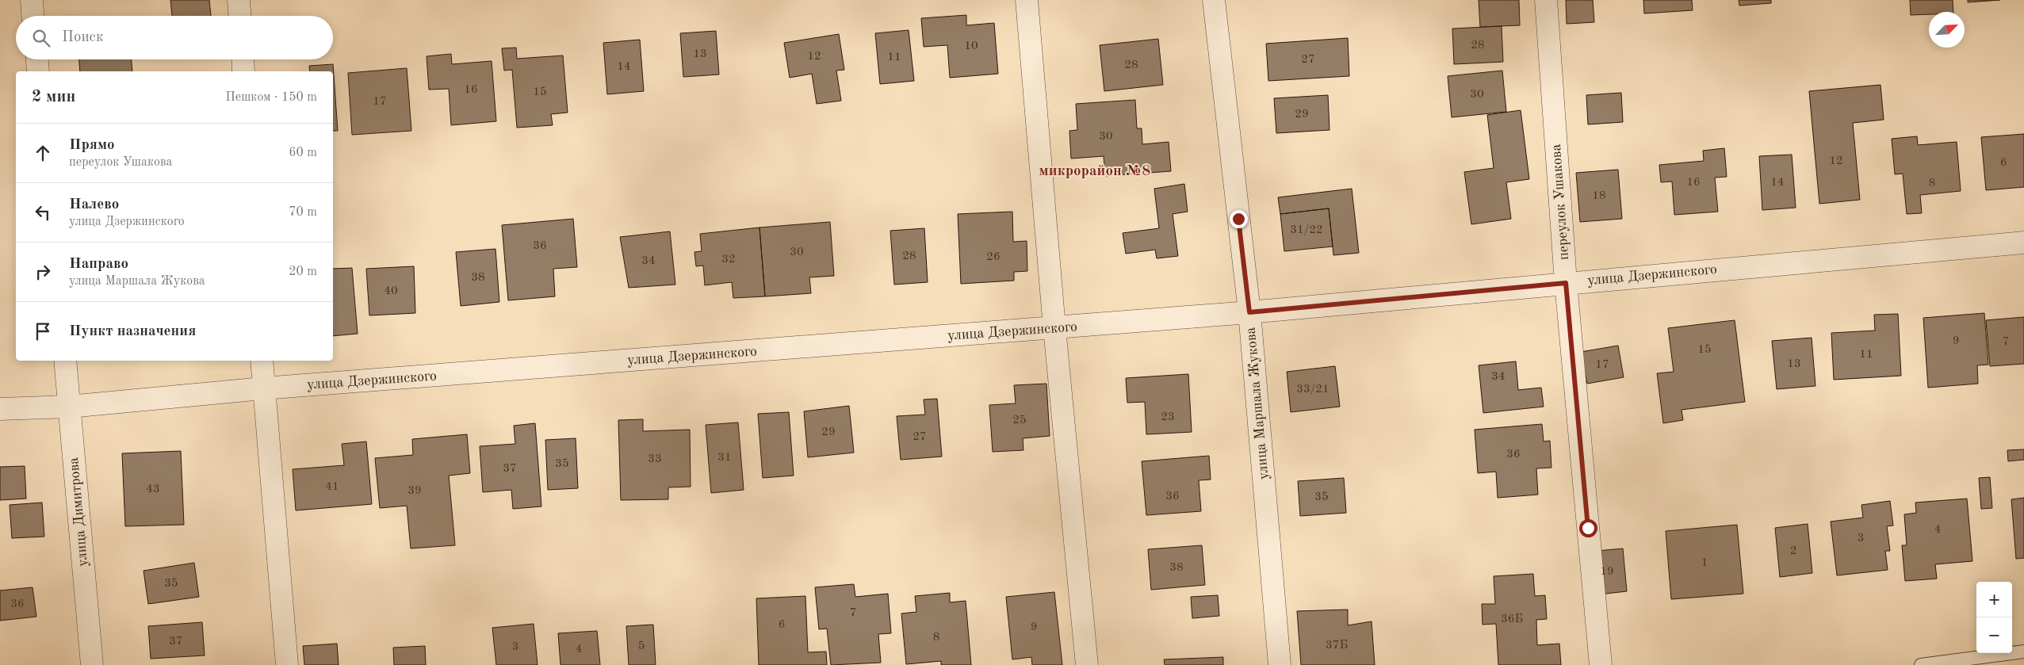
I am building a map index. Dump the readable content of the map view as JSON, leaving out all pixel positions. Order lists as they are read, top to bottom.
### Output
{
  "streets": {
    "street": [
      "переулок Ушакова",
      "улица Дзержинского",
      "улица Маршала Жукова",
      "улица Димитрова"
    ]
  },
  "crossings": [
    ["переулок Ушакова", "улица Дзержинского"],
    ["улица Дзержинского", "улица Маршала Жукова"],
    ["улица Дзержинского", "улица Димитрова"]
  ],
  "districts": ["микрорайон №8"],
  "house_numbers": [
    "28",
    "10",
    "13",
    "12",
    "11",
    "27",
    "28",
    "14",
    "16",
    "15",
    "30",
    "17",
    "29",
    "30",
    "12",
    "6",
    "16",
    "14",
    "8",
    "18",
    "31/22",
    "36",
    "30",
    "28",
    "26",
    "32",
    "34",
    "38",
    "40",
    "9",
    "7",
    "15",
    "11",
    "13",
    "17",
    "34",
    "33/21",
    "23",
    "25",
    "29",
    "27",
    "36",
    "31",
    "33",
    "35",
    "37",
    "41",
    "43",
    "39",
    "36",
    "35",
    "4",
    "3",
    "2",
    "1",
    "38",
    "19",
    "35",
    "36",
    "7",
    "36Б",
    "6",
    "9",
    "8",
    "37",
    "37Б",
    "5",
    "3",
    "4"
  ],
  "north": "top right",
  "page": {
    "search": "Поиск",
    "heading": ["2 мин", "Пешком · 150 m"],
    "list": [
      ["Прямо", "переулок Ушакова", "60 m"],
      ["Налево", "улица Дзержинского", "70 m"],
      ["Направо", "улица Маршала Жукова", "20 m"],
      "Пункт назначения"
    ],
    "map_buttons": ["+", "−"]
  }
}
